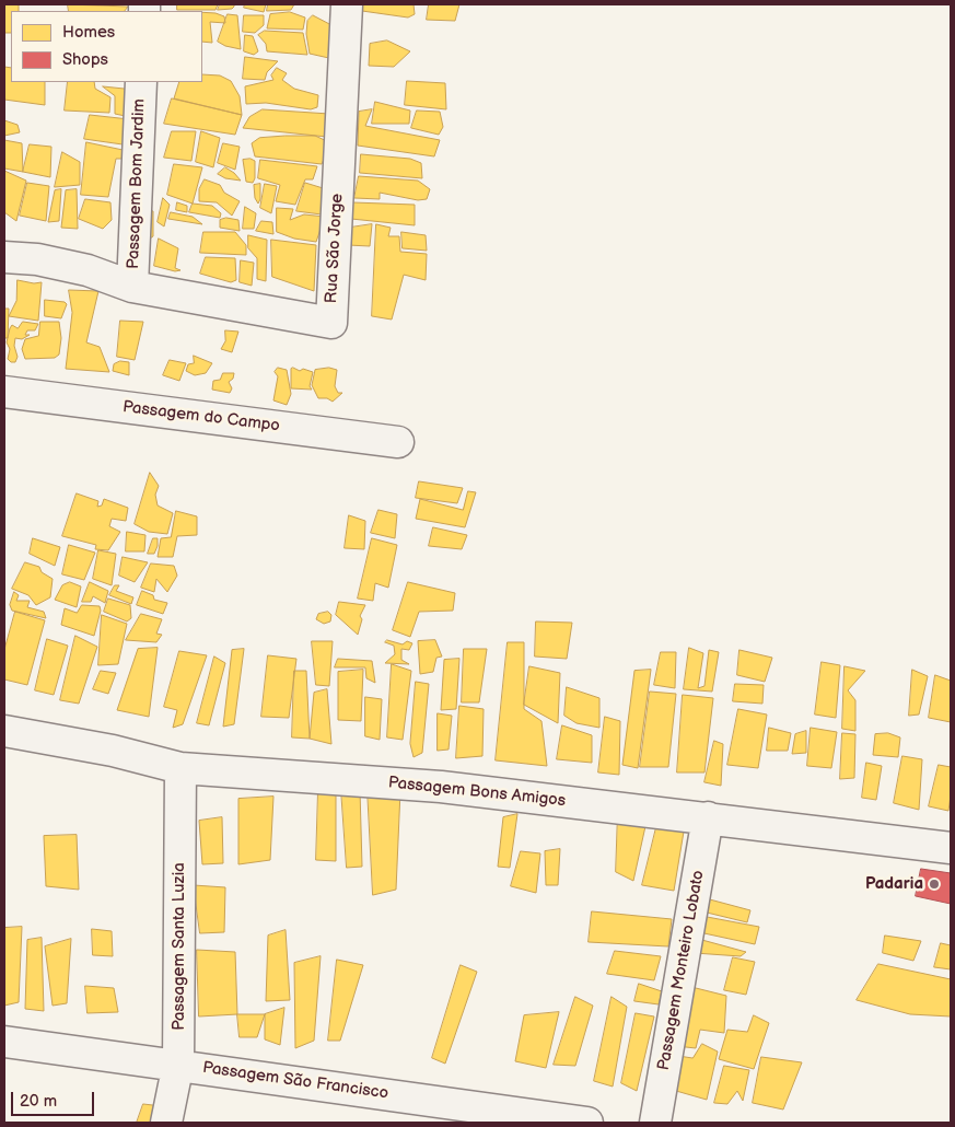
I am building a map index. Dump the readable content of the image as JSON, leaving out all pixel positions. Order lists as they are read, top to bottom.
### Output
{
  "streets": {
    "street": [
      "Passagem Bom Jardim",
      "Rua São Jorge",
      "Passagem do Campo",
      "Passagem Bons Amigos",
      "Passagem Santa Luzia",
      "Passagem Monteiro Lobato",
      "Passagem São Francisco"
    ]
  },
  "crossings": [
    ["Passagem Bom Jardim", "Rua São Jorge"],
    ["Passagem Bons Amigos", "Passagem Santa Luzia"],
    ["Passagem Bons Amigos", "Passagem Monteiro Lobato"],
    ["Passagem Santa Luzia", "Passagem São Francisco"]
  ],
  "places": ["Padaria"],
  "legend": ["Homes", "Shops"],
  "scale_bar": "20 m"
}
